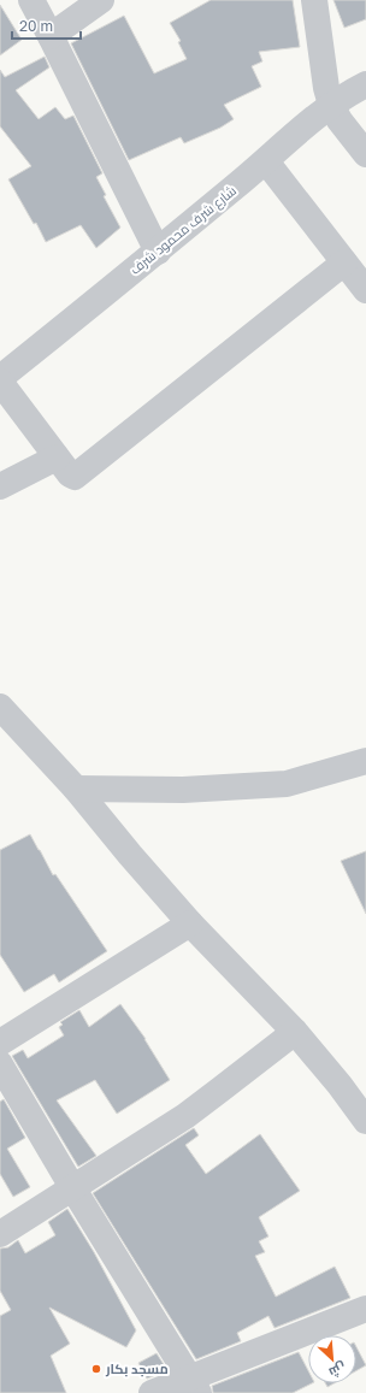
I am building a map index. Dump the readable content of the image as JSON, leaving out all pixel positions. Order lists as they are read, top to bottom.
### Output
{
  "streets": {
    "street": ["شارع شرف محمود شرف"]
  },
  "places": ["مسجد بكار"],
  "scale_bar": "20 m",
  "north": "bottom right"
}
